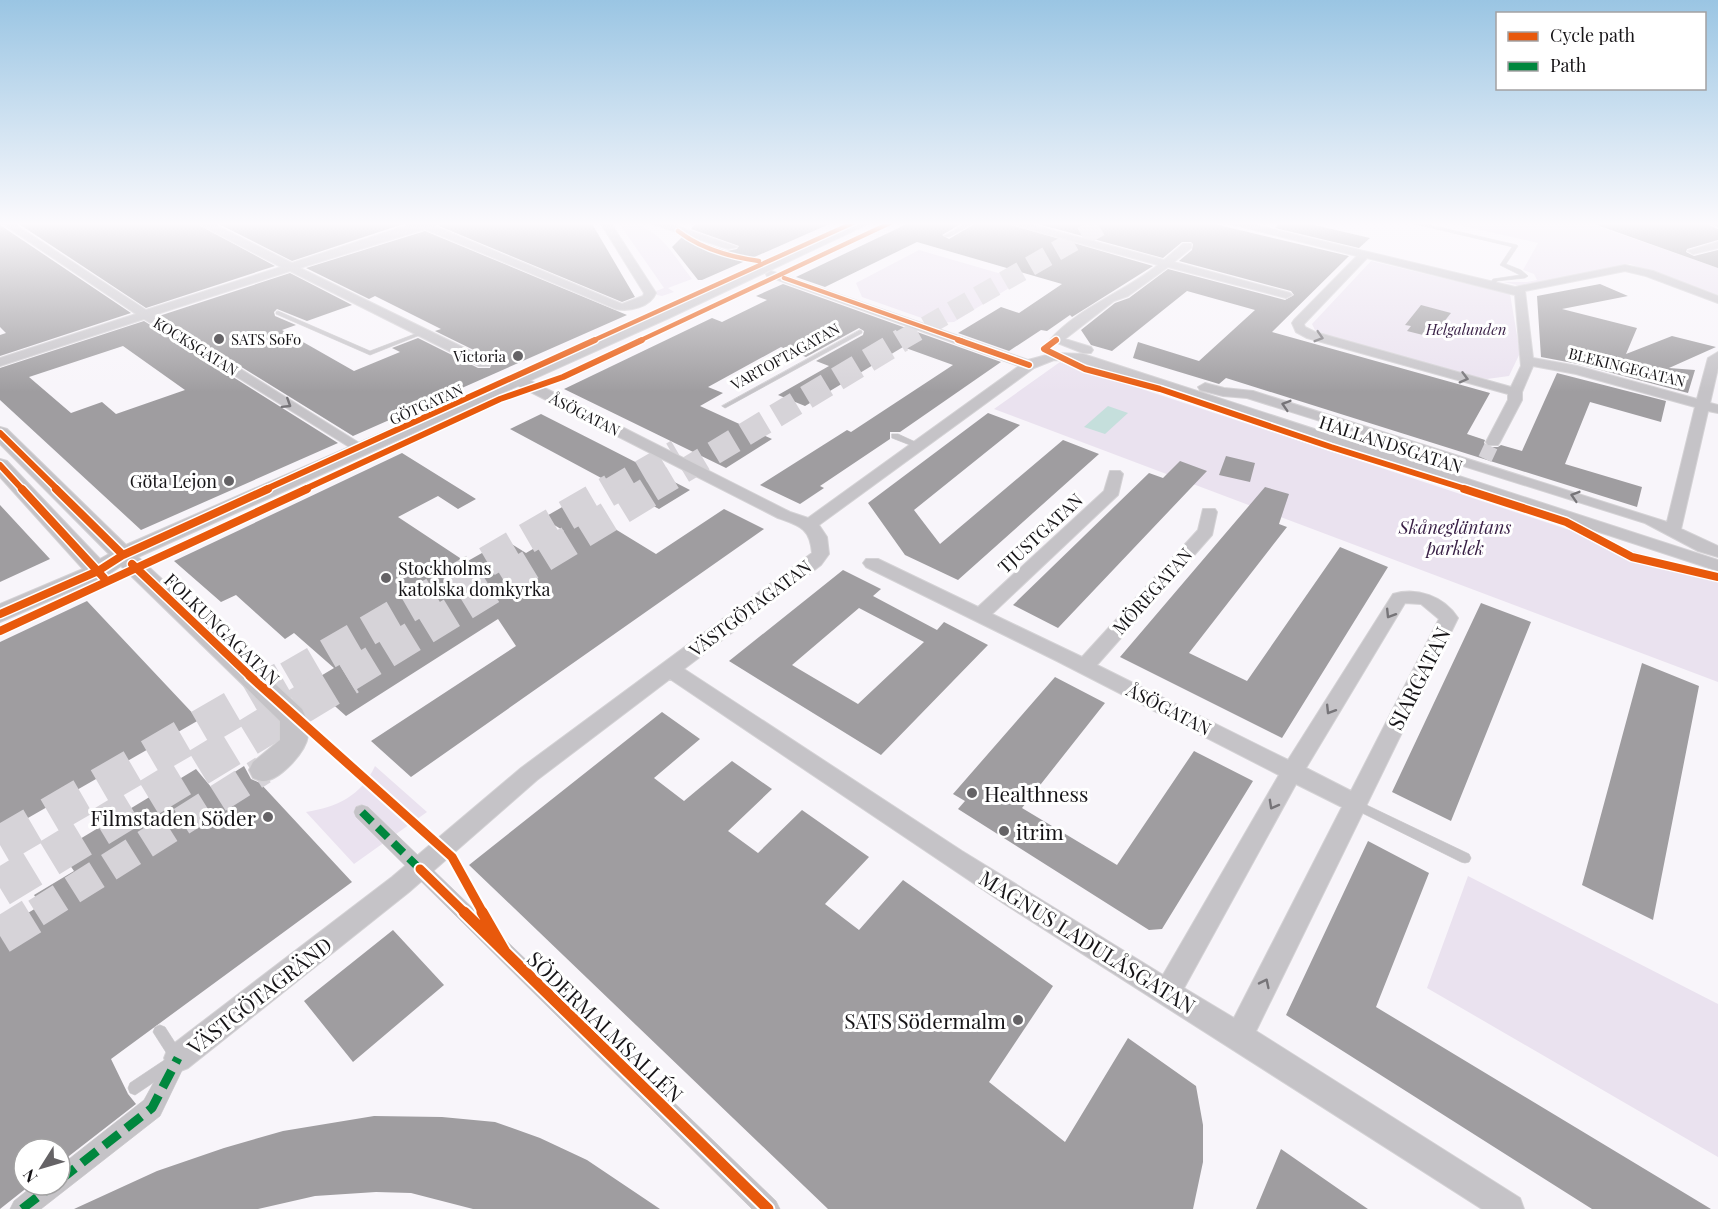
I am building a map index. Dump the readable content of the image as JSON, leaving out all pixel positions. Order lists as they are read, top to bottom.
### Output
{
  "streets": {
    "street": [
      "KOCKSGATAN",
      "VARTOFTAGATAN",
      "BLEKINGEGATAN",
      "GÖTGATAN",
      "ÅSÖGATAN",
      "HALLANDSGATAN",
      "TJUSTGATAN",
      "MÖREGATAN",
      "VÄSTGÖTAGATAN",
      "FOLKUNGAGATAN",
      "SIARGATAN",
      "MAGNUS LADULÅSGATAN",
      "VÄSTGÖTAGRÄND",
      "SÖDERMALMSALLÉN"
    ]
  },
  "crossings": [
    ["KOCKSGATAN", "GÖTGATAN"],
    ["GÖTGATAN", "ÅSÖGATAN"],
    ["GÖTGATAN", "FOLKUNGAGATAN"],
    ["ÅSÖGATAN", "TJUSTGATAN"],
    ["ÅSÖGATAN", "MÖREGATAN"],
    ["ÅSÖGATAN", "VÄSTGÖTAGATAN"],
    ["ÅSÖGATAN", "SIARGATAN"],
    ["VÄSTGÖTAGATAN", "MAGNUS LADULÅSGATAN"],
    ["VÄSTGÖTAGATAN", "VÄSTGÖTAGRÄND"],
    ["VÄSTGÖTAGATAN", "SÖDERMALMSALLÉN"],
    ["SIARGATAN", "MAGNUS LADULÅSGATAN"],
    ["VÄSTGÖTAGRÄND", "SÖDERMALMSALLÉN"]
  ],
  "parks": ["Helgalunden", "Skånegläntans parklek"],
  "places": [
    "SATS SoFo",
    "Victoria",
    "Göta Lejon",
    "Stockholms katolska domkyrka",
    "Healthness",
    "Filmstaden Söder",
    "itrim",
    "SATS Södermalm"
  ],
  "legend": ["Cycle path", "Path"],
  "north": "bottom left"
}
